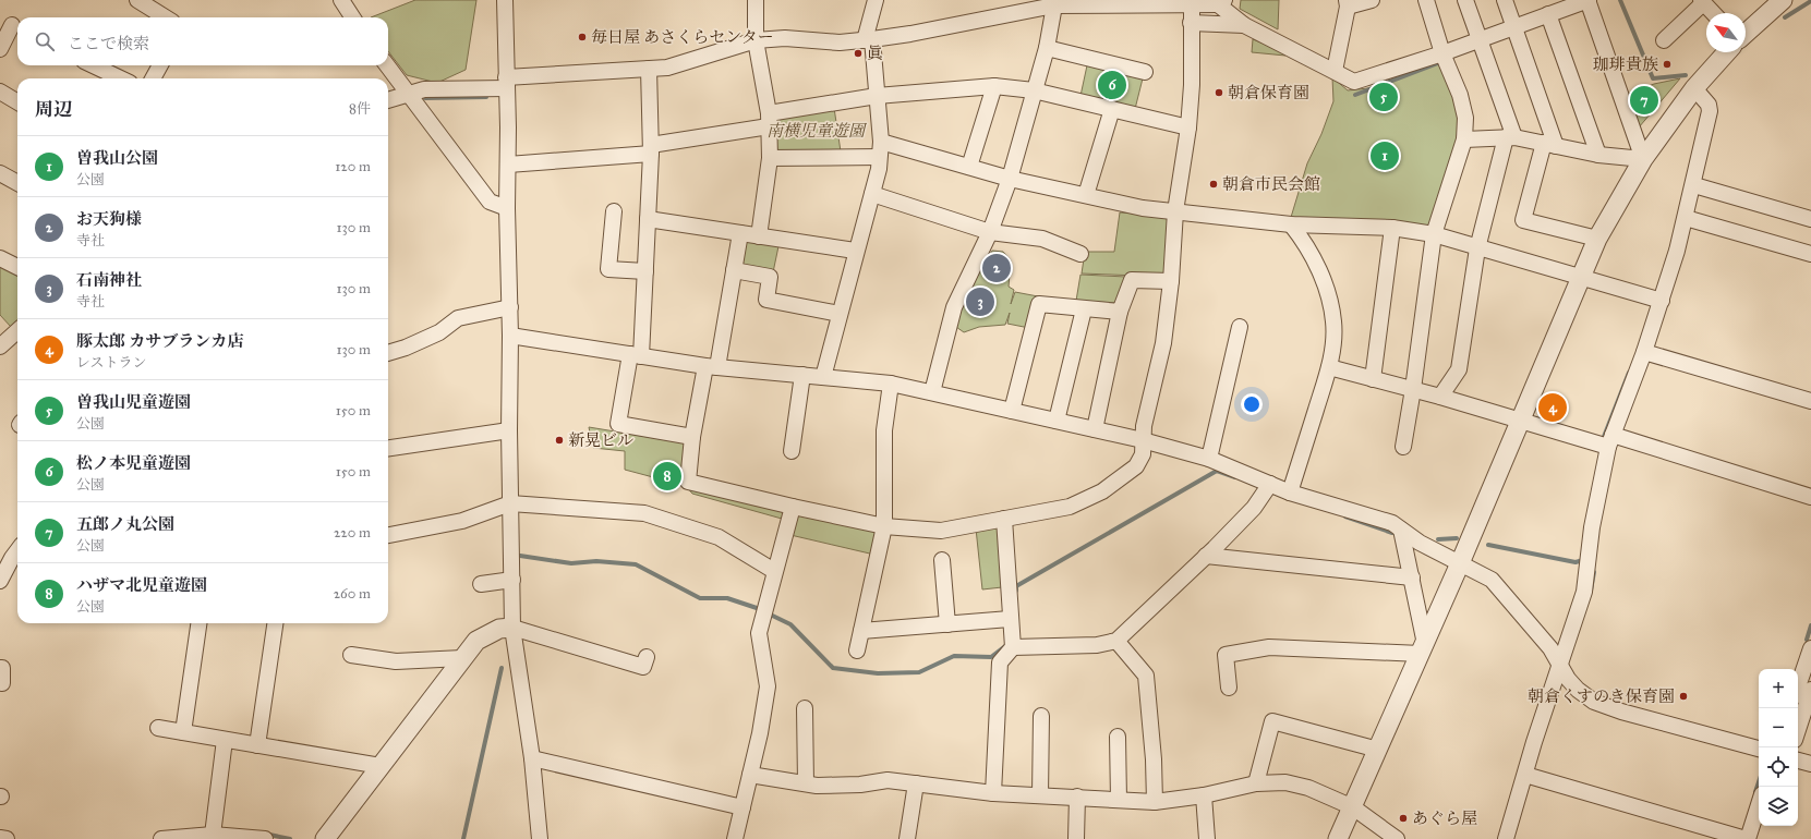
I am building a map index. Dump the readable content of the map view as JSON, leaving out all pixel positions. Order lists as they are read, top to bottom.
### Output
{
  "parks": ["南横児童遊園"],
  "places": [
    "毎日屋 あさくらセンター",
    "眞",
    "珈琲貴族",
    "朝倉保育園",
    "朝倉市民会館",
    "新晃ビル",
    "朝倉くすのき保育園",
    "あぐら屋"
  ],
  "north": "top left",
  "page": {
    "search": "ここで検索",
    "pins": [
      "6",
      "5",
      "7",
      "1",
      "2",
      "3",
      "4",
      "8"
    ],
    "heading": ["周辺", "8件"],
    "list": [
      {
        "mark": "1",
        "name": "曽我山公園",
        "note": "公園",
        "value": "120 m"
      },
      {
        "mark": "2",
        "name": "お天狗様",
        "note": "寺社",
        "value": "130 m"
      },
      {
        "mark": "3",
        "name": "石南神社",
        "note": "寺社",
        "value": "130 m"
      },
      {
        "mark": "4",
        "name": "豚太郎 カサブランカ店",
        "note": "レストラン",
        "value": "130 m"
      },
      {
        "mark": "5",
        "name": "曽我山児童遊園",
        "note": "公園",
        "value": "150 m"
      },
      {
        "mark": "6",
        "name": "松ノ本児童遊園",
        "note": "公園",
        "value": "150 m"
      },
      {
        "mark": "7",
        "name": "五郎ノ丸公園",
        "note": "公園",
        "value": "220 m"
      },
      {
        "mark": "8",
        "name": "ハザマ北児童遊園",
        "note": "公園",
        "value": "260 m"
      }
    ],
    "map_buttons": ["+", "−"]
  }
}
